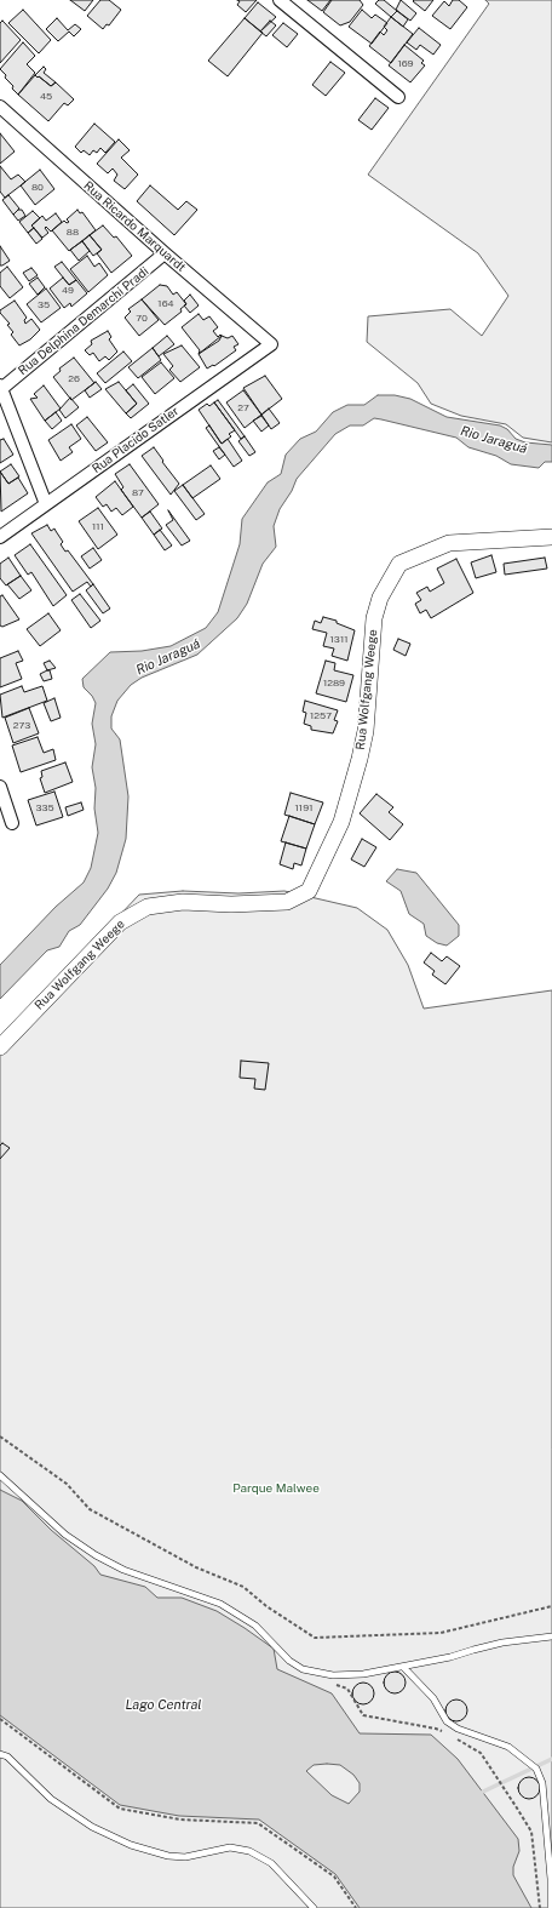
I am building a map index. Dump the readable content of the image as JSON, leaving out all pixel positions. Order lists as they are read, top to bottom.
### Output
{
  "streets": {
    "street": [
      "Rua Ricardo Marquardt",
      "Rua Delphina Demarchi Pradi",
      "Rua Placido Satler",
      "Rua Wolfgang Weege"
    ]
  },
  "crossings": [
    ["Rua Ricardo Marquardt", "Rua Delphina Demarchi Pradi"],
    ["Rua Ricardo Marquardt", "Rua Placido Satler"]
  ],
  "water": ["Rio Jaraguá", "Lago Central"],
  "parks": ["Parque Malwee"],
  "house_numbers": [
    "169",
    "45",
    "80",
    "88",
    "49",
    "164",
    "35",
    "70",
    "26",
    "27",
    "87",
    "111",
    "1311",
    "1289",
    "1257",
    "273",
    "335",
    "1191"
  ]
}
